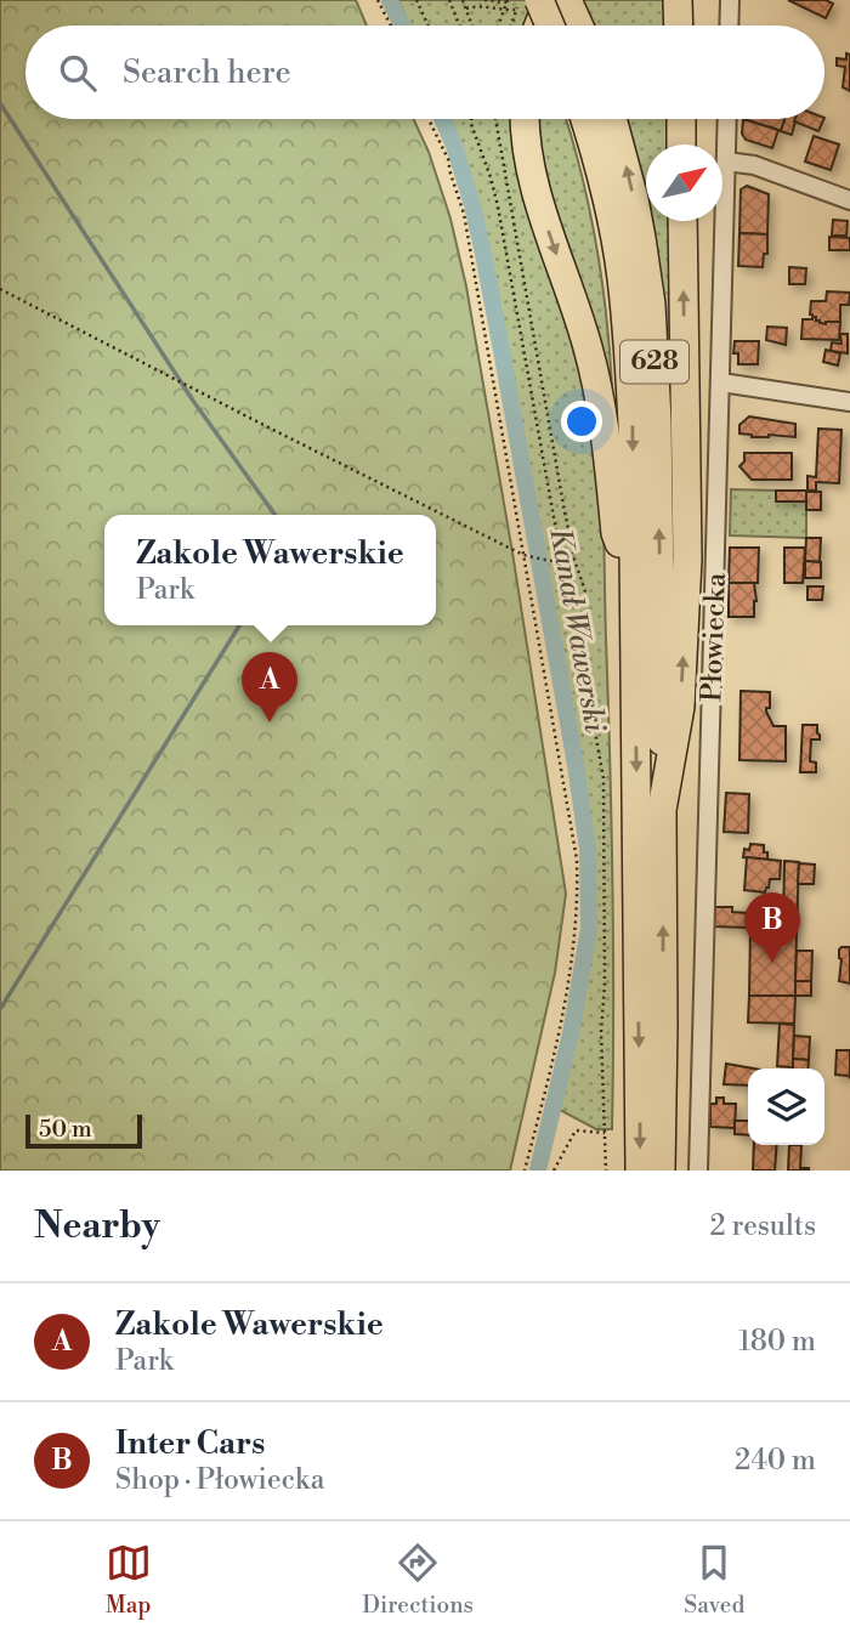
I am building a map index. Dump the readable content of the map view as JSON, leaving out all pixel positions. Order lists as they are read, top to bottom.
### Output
{
  "streets": {
    "main road": ["628", "Płowiecka"]
  },
  "crossings": [
    ["628", "Płowiecka"]
  ],
  "water": ["Kanał Wawerski"],
  "scale_bar": "50 m",
  "north": "top right",
  "page": {
    "search": "Search here",
    "popup": ["Zakole Wawerskie", "Park"],
    "pins": ["A", "B"],
    "scale": "50 m",
    "heading": ["Nearby", "2 results"],
    "list": [
      {
        "mark": "A",
        "name": "Zakole Wawerskie",
        "note": "Park",
        "value": "180 m"
      },
      {
        "mark": "B",
        "name": "Inter Cars",
        "note": "Shop · Płowiecka",
        "value": "240 m"
      }
    ],
    "nav": ["Map", "Directions", "Saved"]
  }
}
